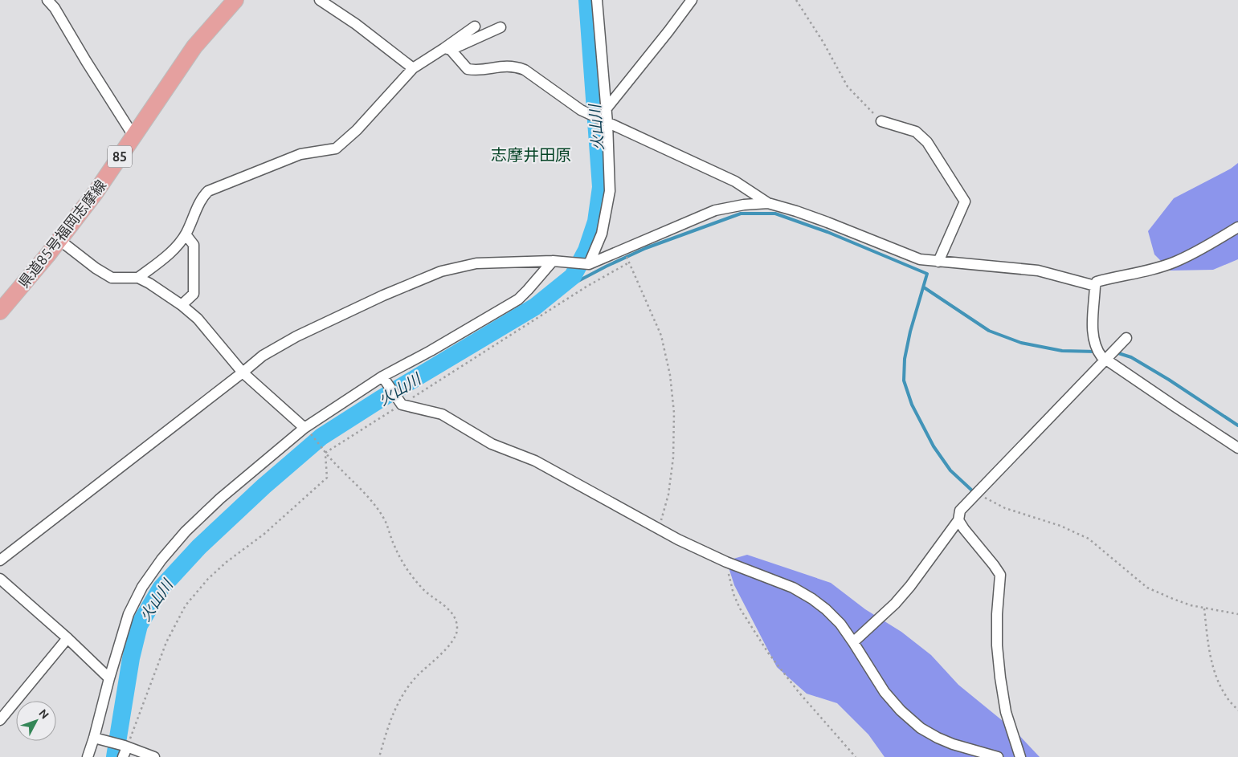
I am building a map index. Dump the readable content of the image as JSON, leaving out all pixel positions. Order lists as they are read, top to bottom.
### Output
{
  "streets": {
    "main road": ["85", "県道85号福岡志摩線"]
  },
  "districts": ["志摩井田原"],
  "water": ["火山川"],
  "north": "top right"
}
